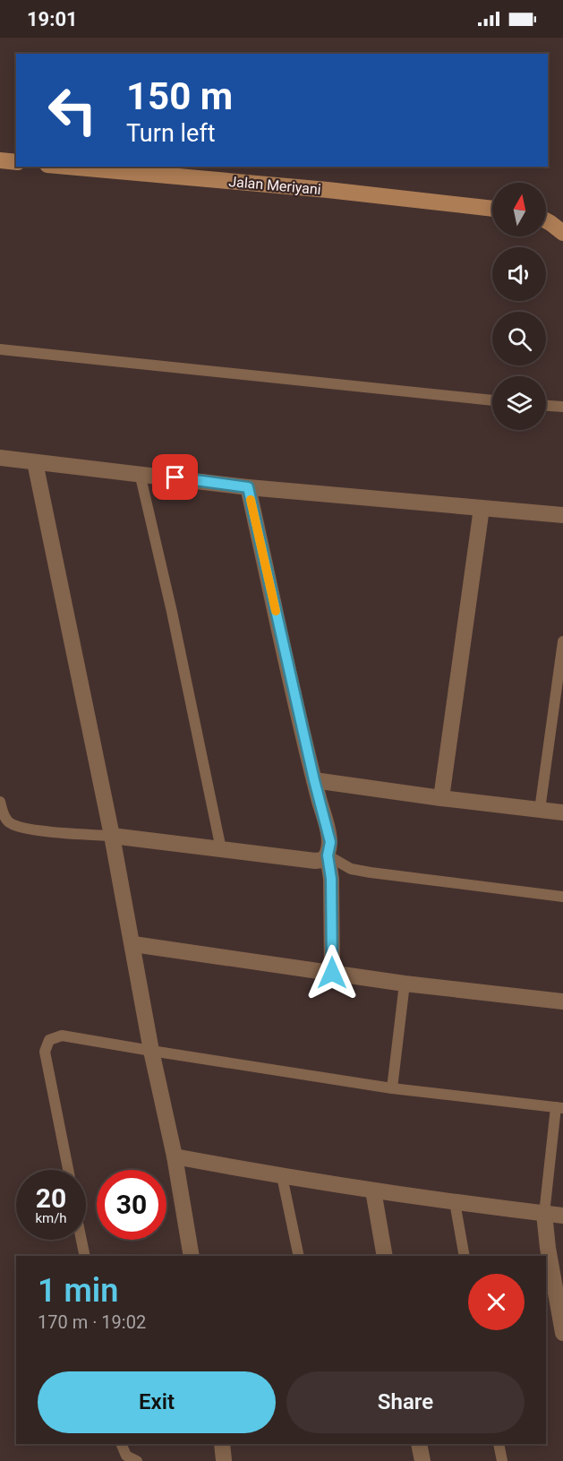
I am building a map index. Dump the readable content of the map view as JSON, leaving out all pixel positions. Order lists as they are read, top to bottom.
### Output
{
  "streets": {
    "street": ["Jalan Meriyani"]
  },
  "north": "top",
  "page": {
    "status": "19:01",
    "turn": ["150 m", "Turn left"],
    "speed": "20 km/h",
    "limit": "30",
    "heading": ["1 min", "170 m · 19:02"],
    "buttons": ["Exit", "Share"]
  }
}
